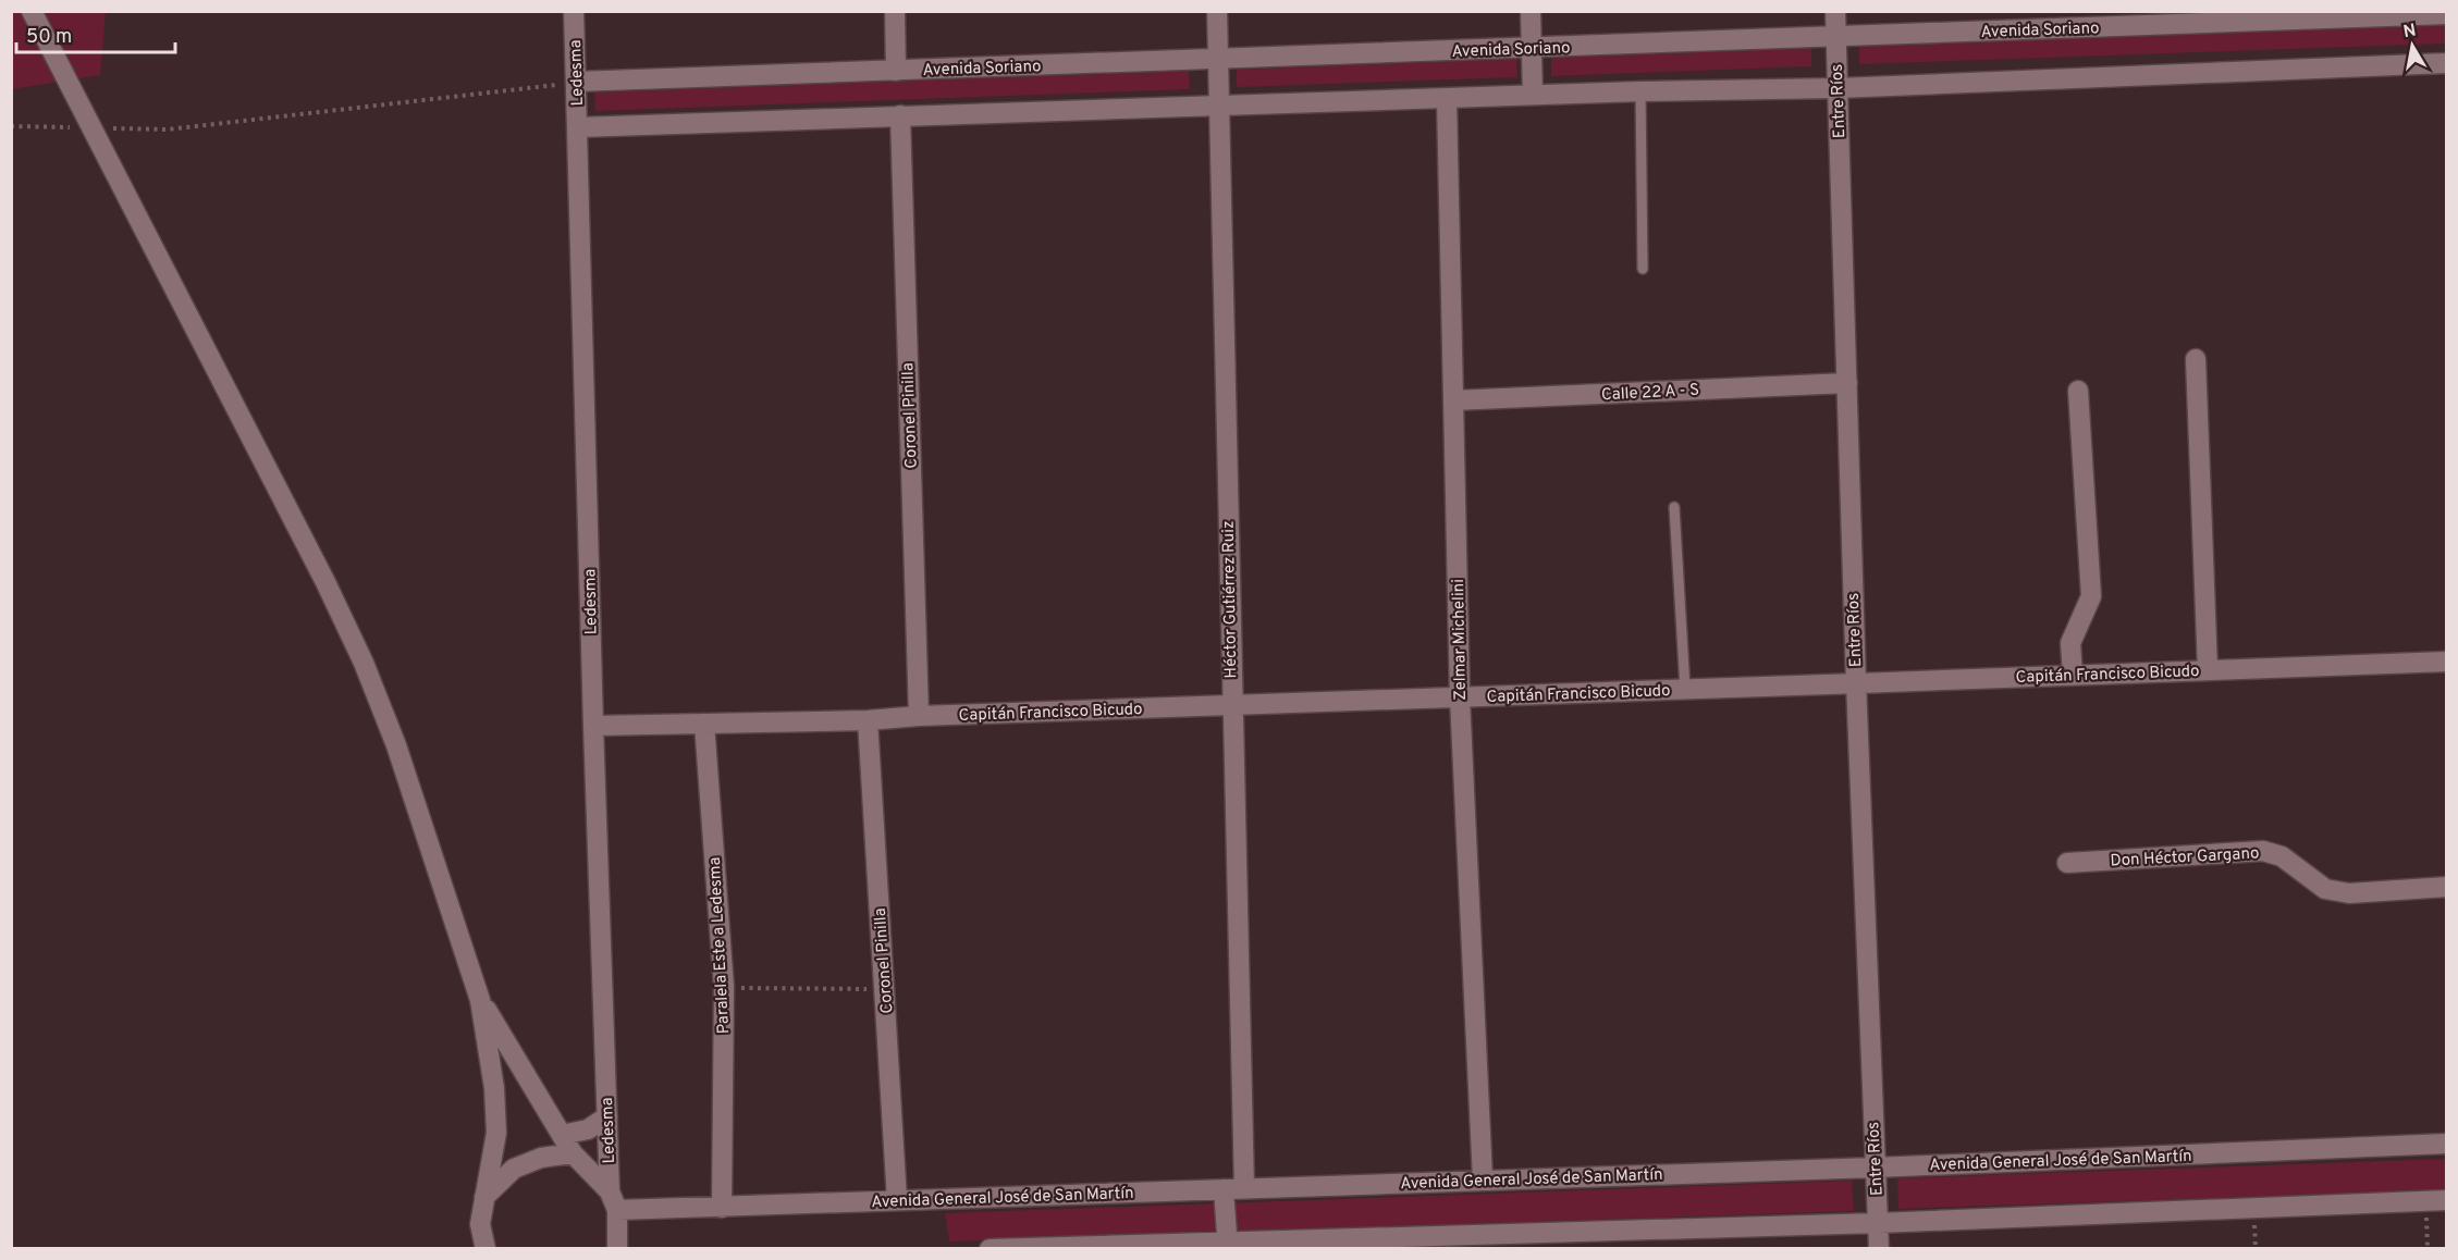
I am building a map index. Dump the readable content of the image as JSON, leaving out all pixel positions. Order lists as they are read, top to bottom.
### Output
{
  "streets": {
    "street": [
      "Avenida Soriano",
      "Ledesma",
      "Entre Ríos",
      "Calle 22 A - S",
      "Coronel Pinilla",
      "Héctor Gutiérrez Ruiz",
      "Zelmar Michelini",
      "Capitán Francisco Bicudo",
      "Don Héctor Gargano",
      "Paralela Este a Ledesma",
      "Avenida General José de San Martín"
    ]
  },
  "crossings": [
    ["Avenida Soriano", "Ledesma"],
    ["Avenida Soriano", "Entre Ríos"],
    ["Avenida Soriano", "Héctor Gutiérrez Ruiz"],
    ["Ledesma", "Capitán Francisco Bicudo"],
    ["Ledesma", "Avenida General José de San Martín"],
    ["Entre Ríos", "Calle 22 A - S"],
    ["Entre Ríos", "Capitán Francisco Bicudo"],
    ["Entre Ríos", "Avenida General José de San Martín"],
    ["Calle 22 A - S", "Zelmar Michelini"],
    ["Coronel Pinilla", "Capitán Francisco Bicudo"],
    ["Coronel Pinilla", "Avenida General José de San Martín"],
    ["Héctor Gutiérrez Ruiz", "Capitán Francisco Bicudo"],
    ["Héctor Gutiérrez Ruiz", "Avenida General José de San Martín"],
    ["Zelmar Michelini", "Capitán Francisco Bicudo"],
    ["Zelmar Michelini", "Avenida General José de San Martín"],
    ["Capitán Francisco Bicudo", "Paralela Este a Ledesma"],
    ["Paralela Este a Ledesma", "Avenida General José de San Martín"]
  ],
  "scale_bar": "50 m",
  "north": "top"
}
